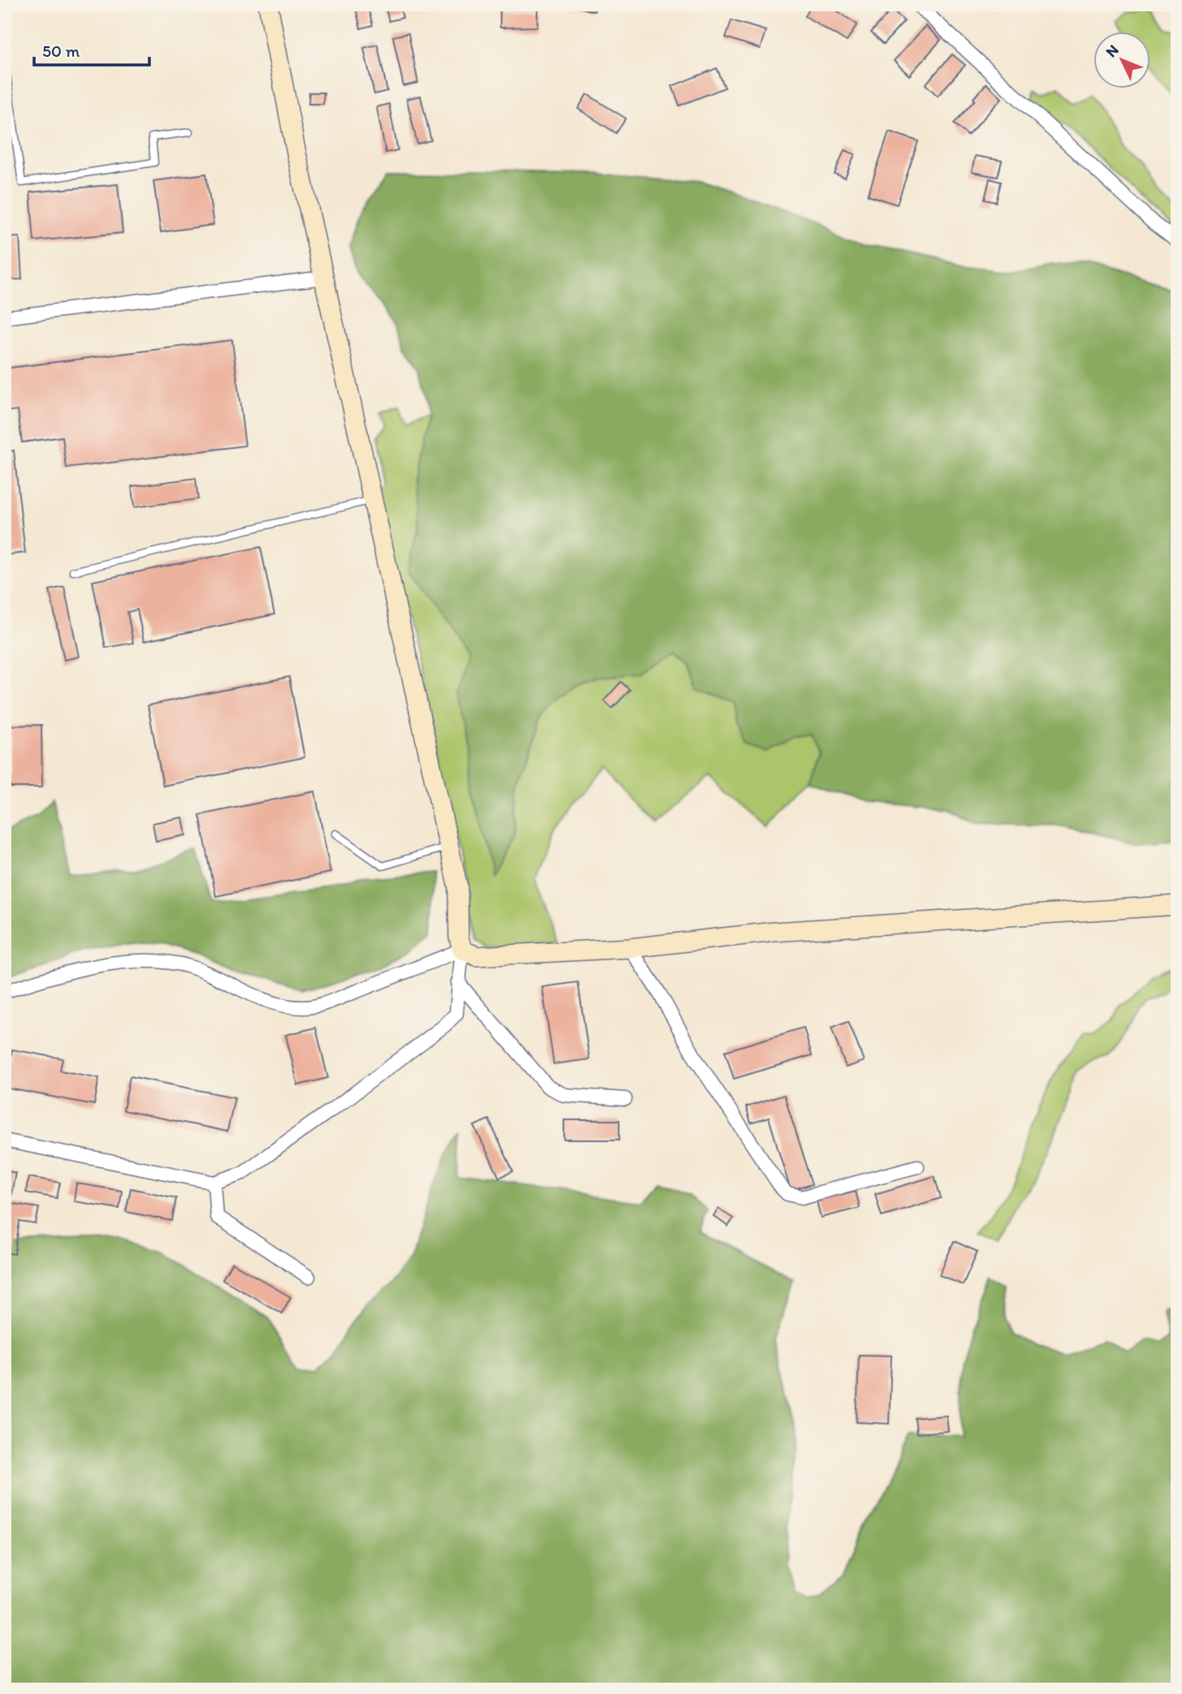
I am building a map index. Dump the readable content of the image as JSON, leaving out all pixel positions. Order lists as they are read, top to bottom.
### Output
{
  "scale_bar": "50 m",
  "north": "top left"
}
